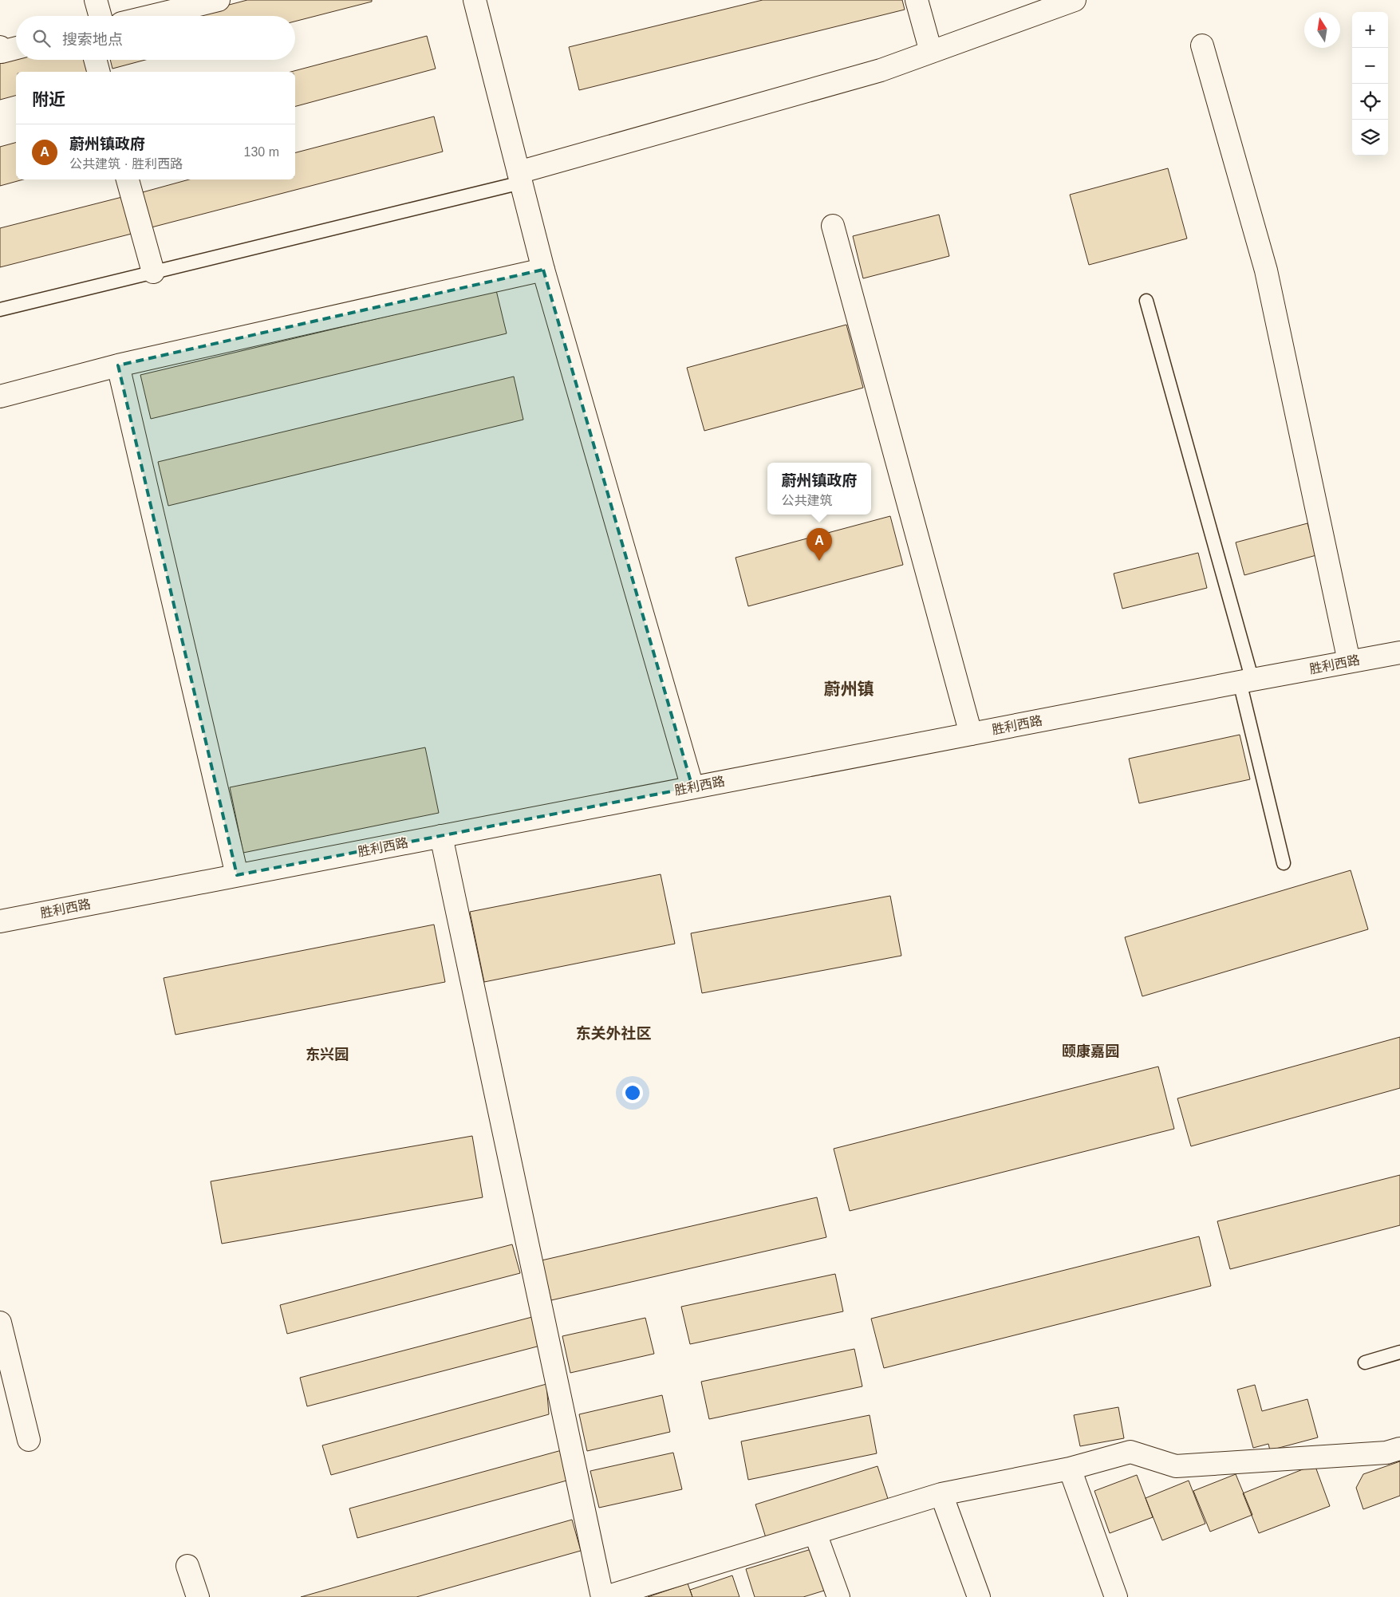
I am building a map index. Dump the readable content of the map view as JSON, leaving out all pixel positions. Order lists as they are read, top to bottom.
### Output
{
  "streets": {
    "street": ["胜利西路"]
  },
  "districts": [
    "蔚州镇",
    "东关外社区",
    "颐康嘉园",
    "东兴园"
  ],
  "north": "top",
  "page": {
    "map_buttons": ["+", "−"],
    "search": "搜索地点",
    "heading": "附近",
    "list": [
      {
        "mark": "A",
        "name": "蔚州镇政府",
        "note": "公共建筑 · 胜利西路",
        "value": "130 m"
      }
    ],
    "popup": ["蔚州镇政府", "公共建筑"],
    "pins": "A"
  }
}
